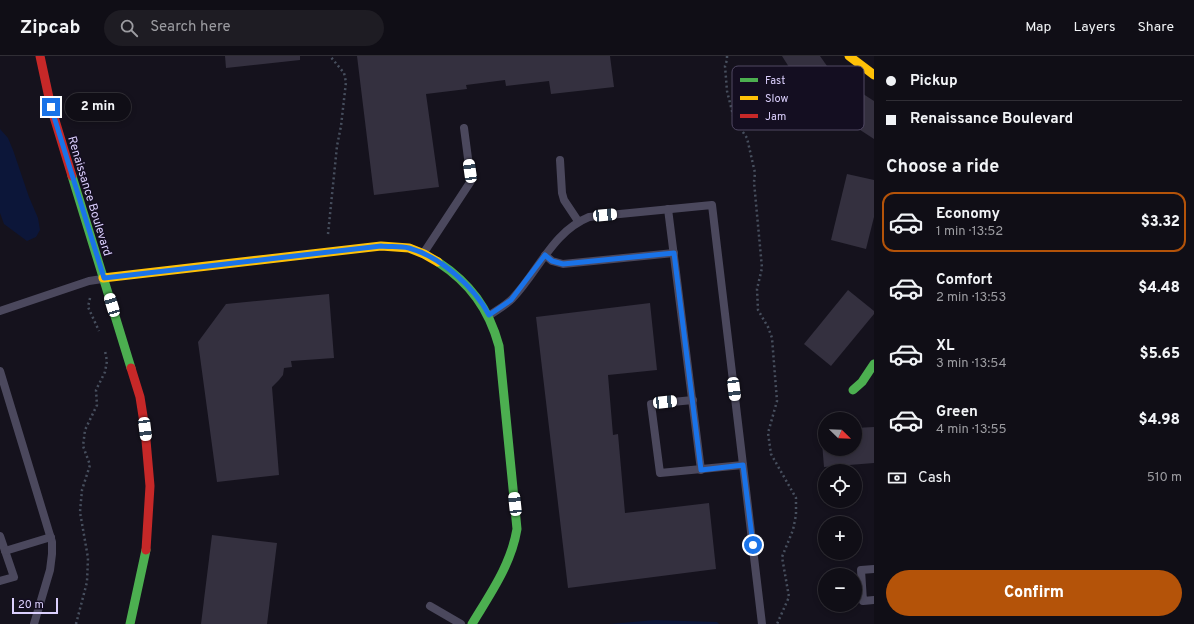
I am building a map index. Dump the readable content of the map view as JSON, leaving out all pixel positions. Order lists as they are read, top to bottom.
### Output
{
  "streets": {
    "street": ["Renaissance Boulevard"]
  },
  "legend": ["Fast", "Slow", "Jam"],
  "scale_bar": "20 m",
  "north": "bottom right",
  "page": {
    "header": "Zipcab",
    "search": "Search here",
    "nav": ["Map", "Layers", "Share"],
    "banner": ["Pickup", "Renaissance Boulevard"],
    "bubble": "2 min",
    "heading": "Choose a ride",
    "list": [
      {
        "name": "Economy",
        "note": "1 min · 13:52",
        "value": "$3.32"
      },
      {
        "name": "Comfort",
        "note": "2 min · 13:53",
        "value": "$4.48"
      },
      {
        "name": "XL",
        "note": "3 min · 13:54",
        "value": "$5.65"
      },
      {
        "name": "Green",
        "note": "4 min · 13:55",
        "value": "$4.98"
      }
    ],
    "map_buttons": ["+", "−"],
    "pay": ["Cash", "510 m"],
    "buttons": "Confirm",
    "scale": "20 m"
  }
}
